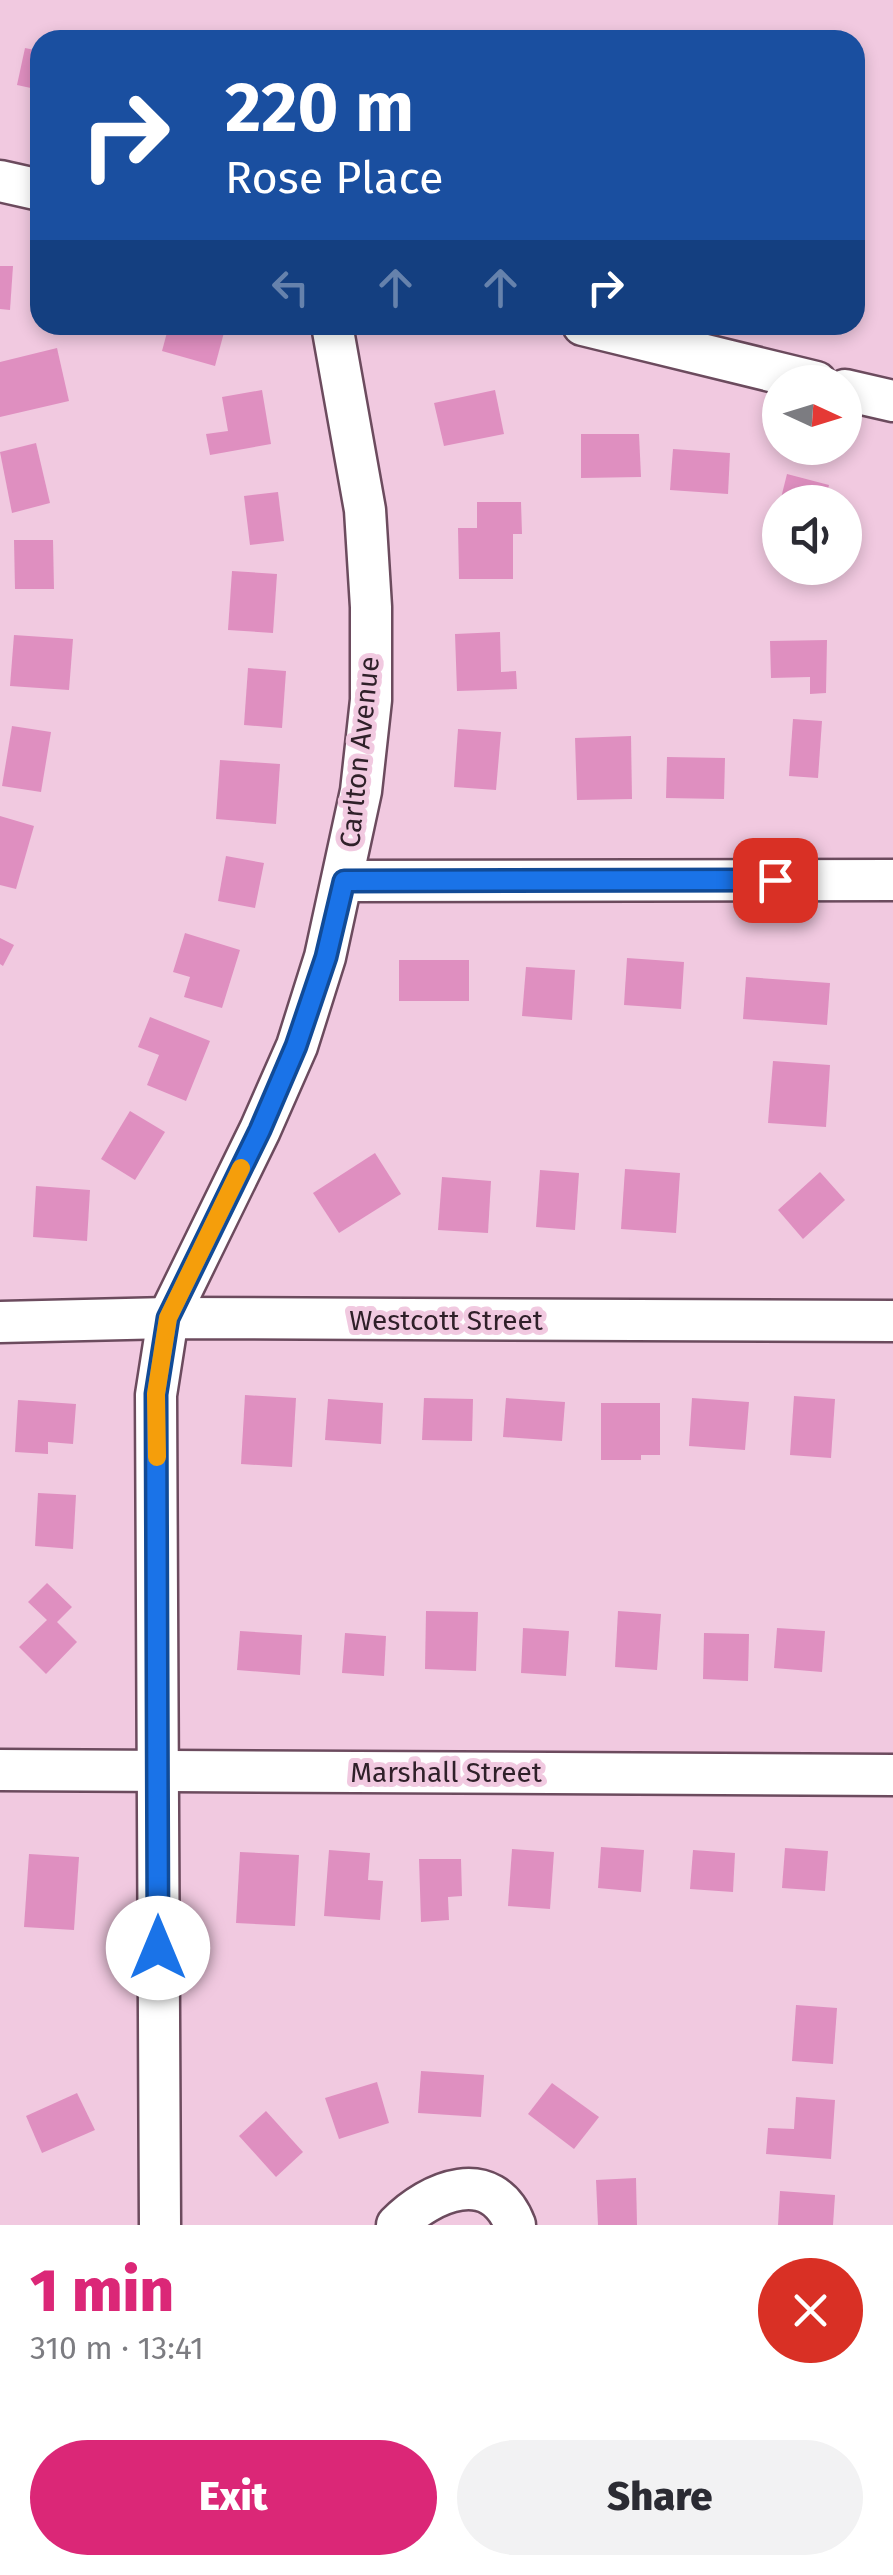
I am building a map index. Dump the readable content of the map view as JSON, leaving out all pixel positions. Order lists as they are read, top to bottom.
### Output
{
  "streets": {
    "street": ["Carlton Avenue", "Westcott Street", "Marshall Street"]
  },
  "crossings": [
    ["Carlton Avenue", "Westcott Street"],
    ["Carlton Avenue", "Marshall Street"]
  ],
  "north": "right",
  "page": {
    "turn": ["220 m", "Rose Place"],
    "heading": ["1 min", "310 m · 13:41"],
    "buttons": ["Exit", "Share"]
  }
}
